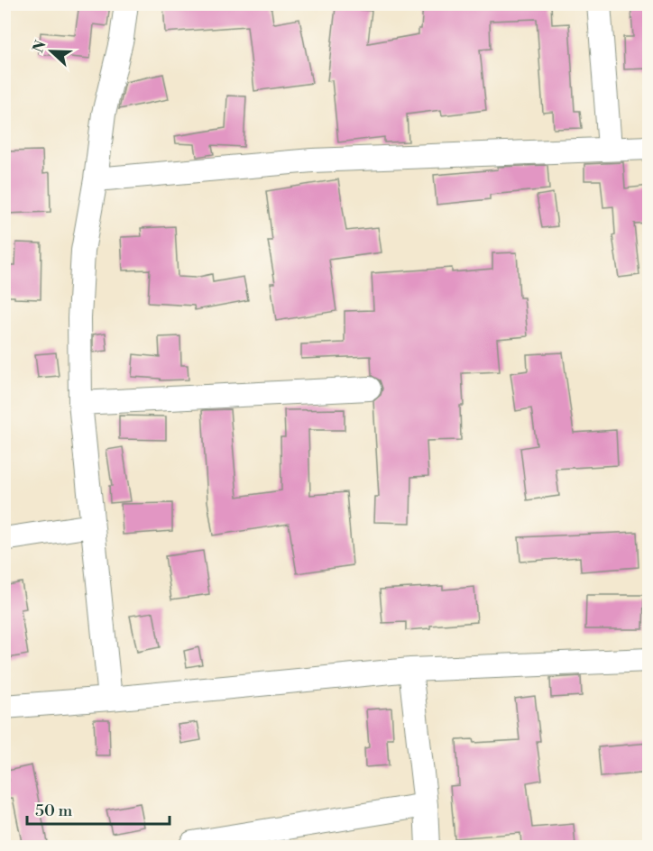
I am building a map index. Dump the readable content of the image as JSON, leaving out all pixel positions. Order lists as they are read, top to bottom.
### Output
{
  "scale_bar": "50 m",
  "north": "left"
}
